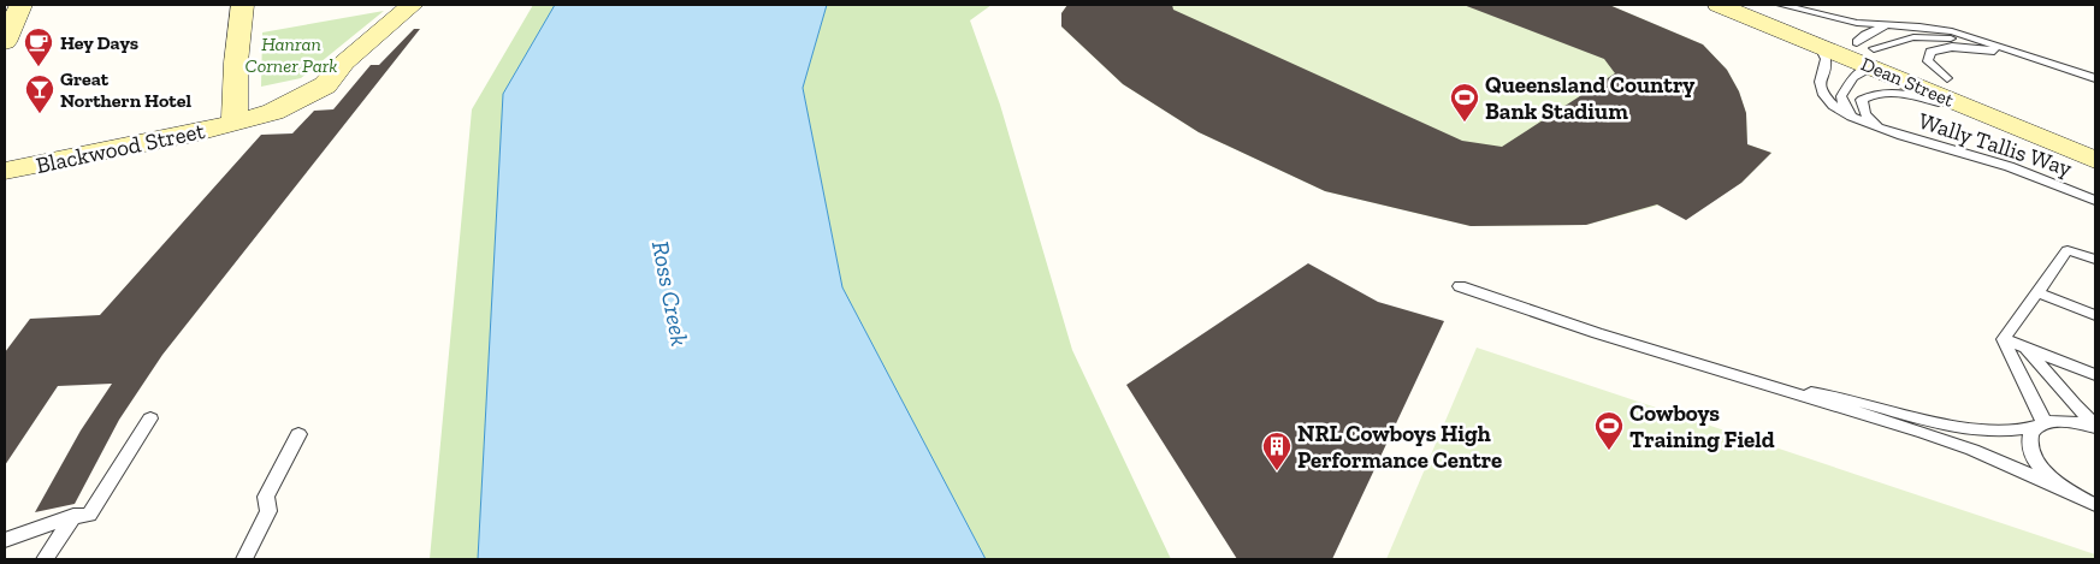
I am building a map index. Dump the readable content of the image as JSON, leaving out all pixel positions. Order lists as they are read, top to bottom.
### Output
{
  "streets": {
    "main road": ["Dean Street", "Blackwood Street"],
    "lane": ["Wally Tallis Way"]
  },
  "crossings": [
    ["Dean Street", "Wally Tallis Way"]
  ],
  "water": ["Ross Creek"],
  "parks": ["Hanran Corner Park"],
  "places": {
    "cafe": ["Hey Days"],
    "bar": ["Great Northern Hotel"],
    "sports": ["Queensland Country Bank Stadium", "Cowboys Training Field"],
    "building": ["NRL Cowboys High Performance Centre"]
  }
}
